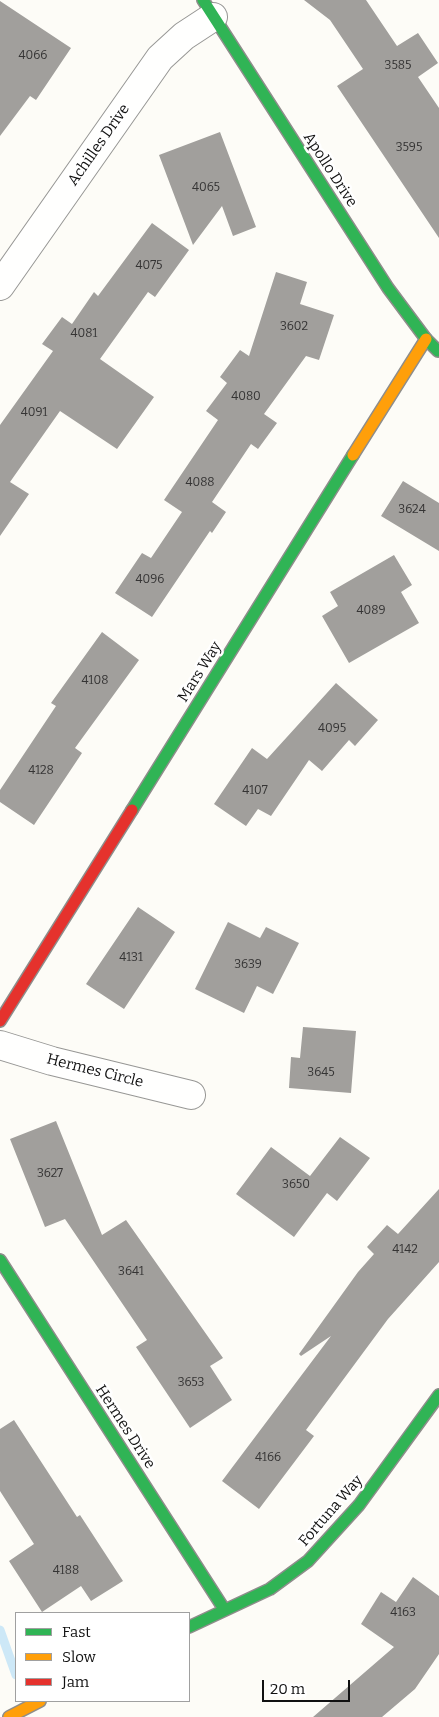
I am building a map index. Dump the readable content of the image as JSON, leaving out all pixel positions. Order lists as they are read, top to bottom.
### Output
{
  "streets": {
    "street": [
      "Achilles Drive",
      "Apollo Drive",
      "Mars Way",
      "Hermes Circle",
      "Hermes Drive",
      "Fortuna Way"
    ]
  },
  "crossings": [
    ["Achilles Drive", "Apollo Drive"],
    ["Apollo Drive", "Mars Way"],
    ["Hermes Drive", "Fortuna Way"]
  ],
  "house_numbers": [
    "4066",
    "3585",
    "3595",
    "4065",
    "4075",
    "3602",
    "4081",
    "4080",
    "4091",
    "4088",
    "3624",
    "4096",
    "4089",
    "4108",
    "4095",
    "4128",
    "4107",
    "4131",
    "3639",
    "3645",
    "3627",
    "3650",
    "4142",
    "3641",
    "3653",
    "4166",
    "4188",
    "4163"
  ],
  "legend": ["Fast", "Slow", "Jam"],
  "scale_bar": "20 m"
}
